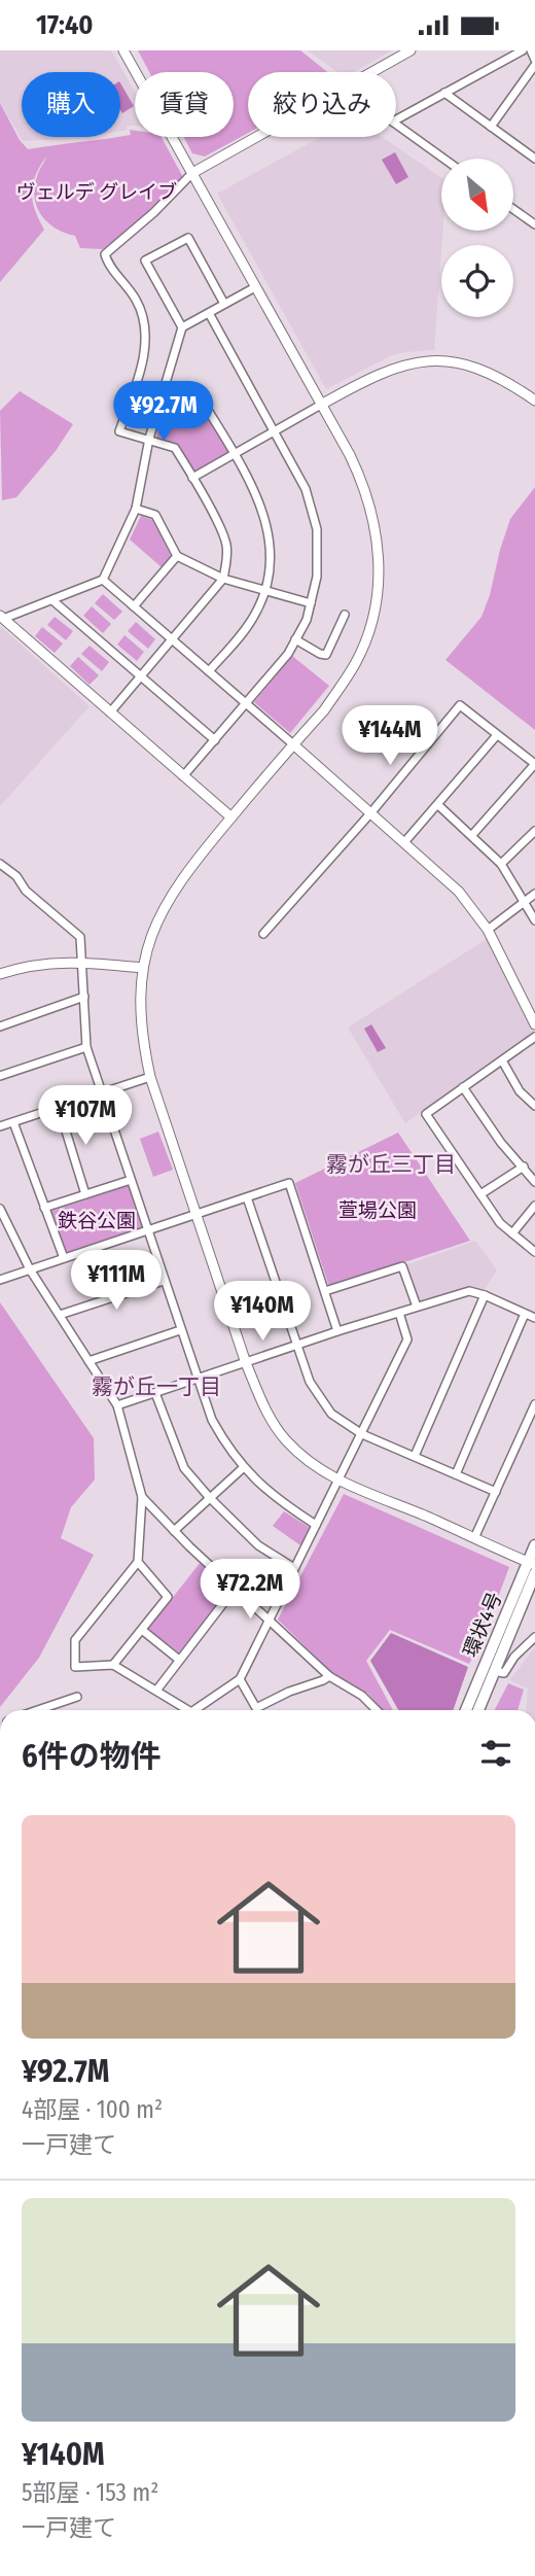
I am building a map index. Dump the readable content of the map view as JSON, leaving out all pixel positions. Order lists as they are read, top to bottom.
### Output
{
  "streets": {
    "main road": ["環状4号"]
  },
  "districts": ["霧が丘三丁目", "霧が丘一丁目"],
  "parks": ["ヴェルデ グレイブ", "萱場公園", "鉄谷公園"],
  "north": "bottom right",
  "page": {
    "status": "17:40",
    "chip": ["購入", "賃貸", "絞り込み"],
    "price": [
      "¥92.7M",
      "¥144M",
      "¥107M",
      "¥111M",
      "¥140M",
      "¥72.2M"
    ],
    "heading": "6件の物件",
    "list": [
      {
        "name": "¥92.7M",
        "note": "4部屋 · 100 m² · 一戸建て"
      },
      {
        "name": "¥140M",
        "note": "5部屋 · 153 m² · 一戸建て"
      }
    ]
  }
}
